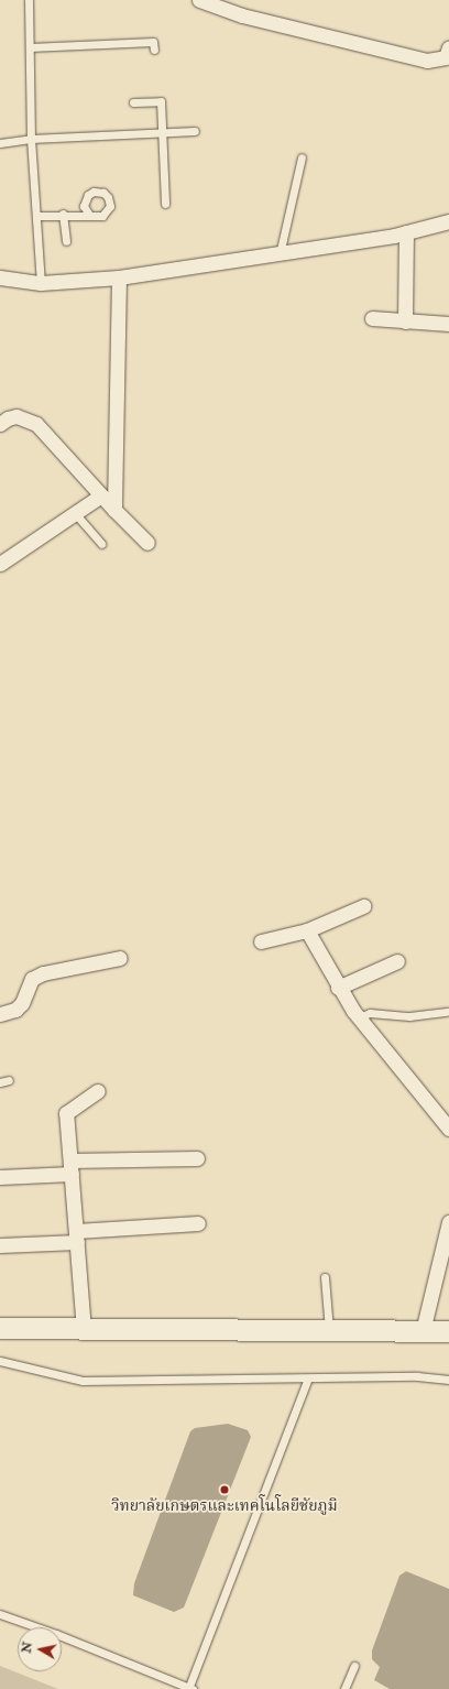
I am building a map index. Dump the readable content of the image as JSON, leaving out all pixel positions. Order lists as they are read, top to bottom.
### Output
{
  "places": ["วิทยาลัยเกษตรและเทคโนโลยีชัยภูมิ"],
  "north": "left"
}
